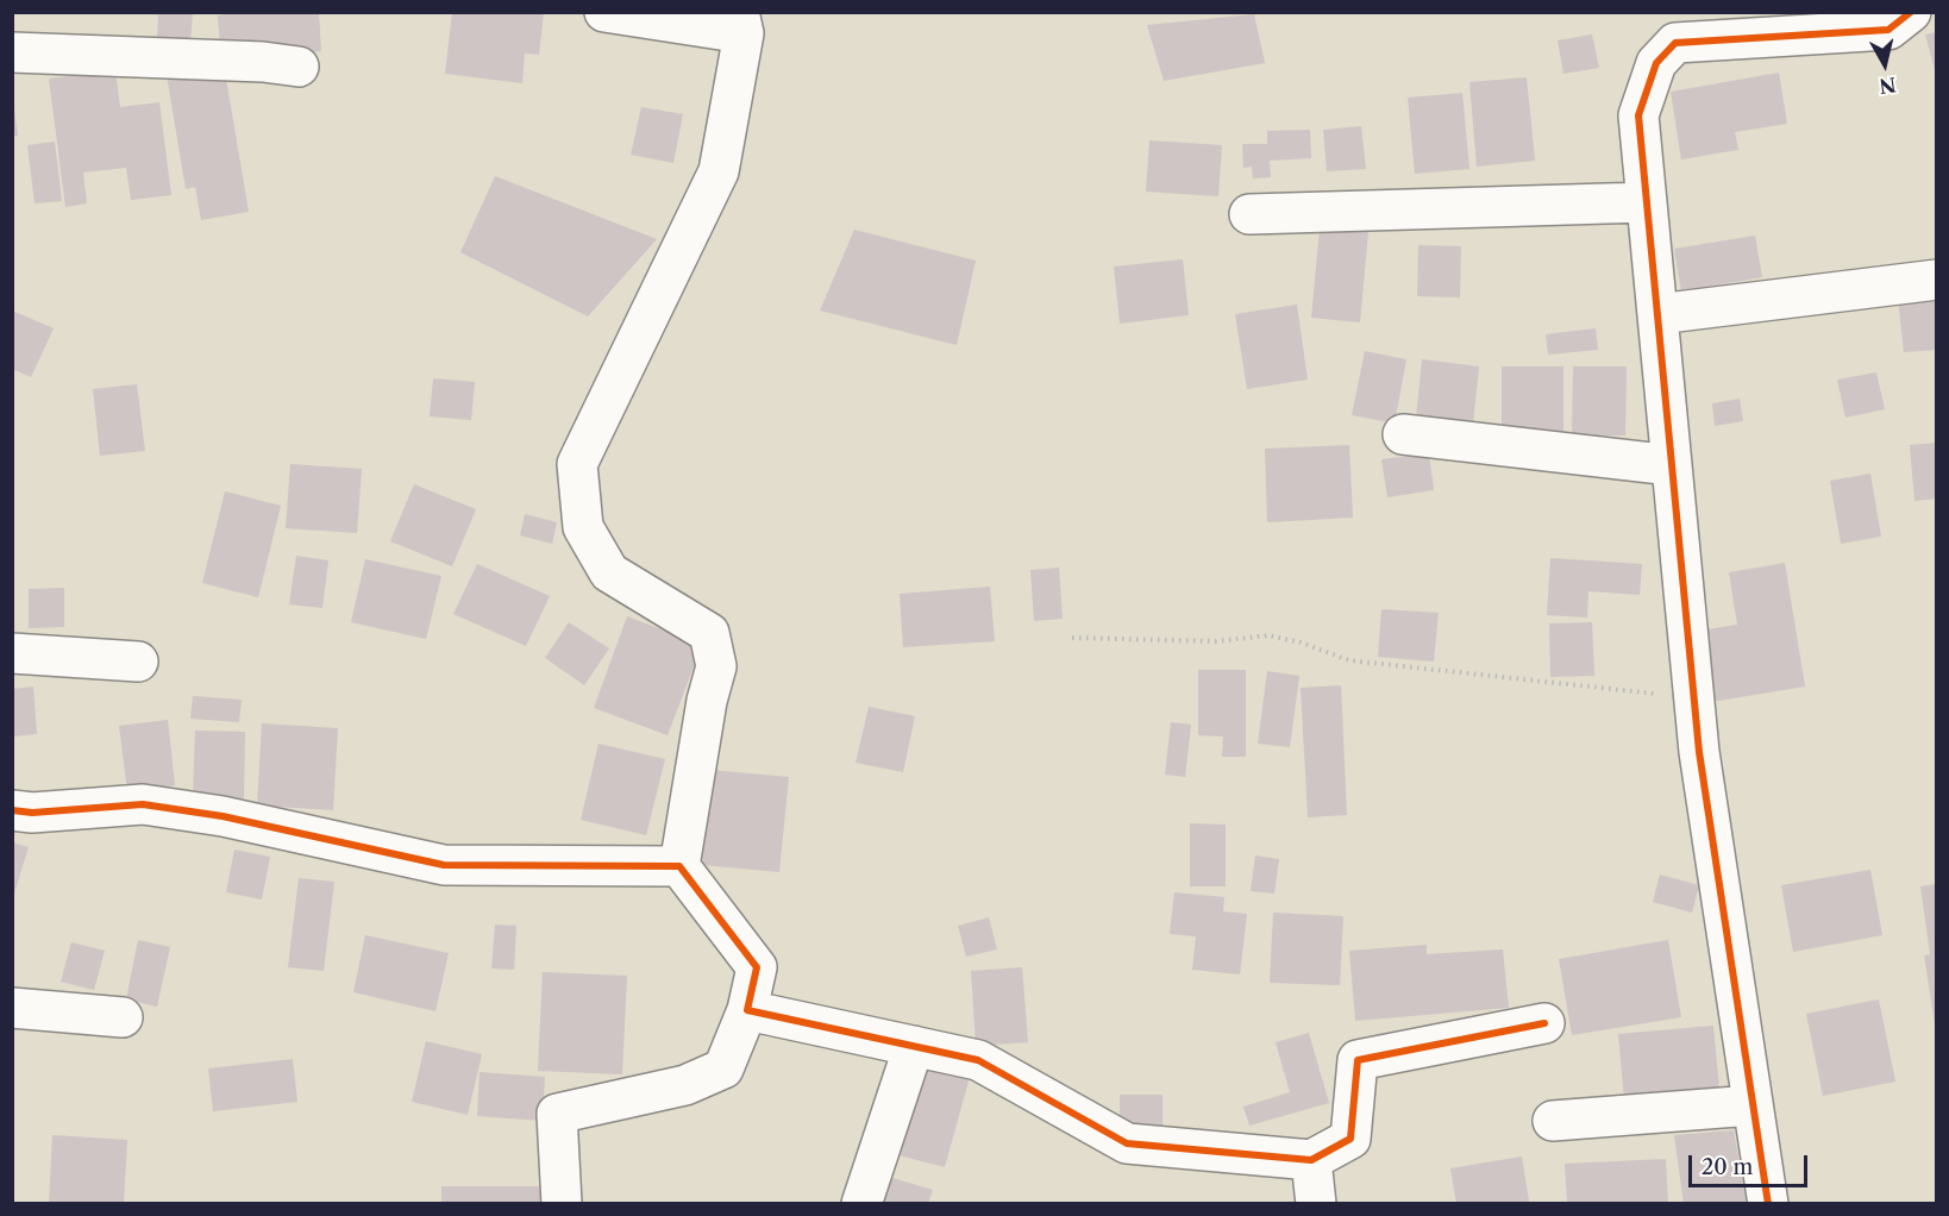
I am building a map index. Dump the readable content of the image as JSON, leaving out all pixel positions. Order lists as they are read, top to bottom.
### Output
{
  "scale_bar": "20 m",
  "north": "bottom"
}
